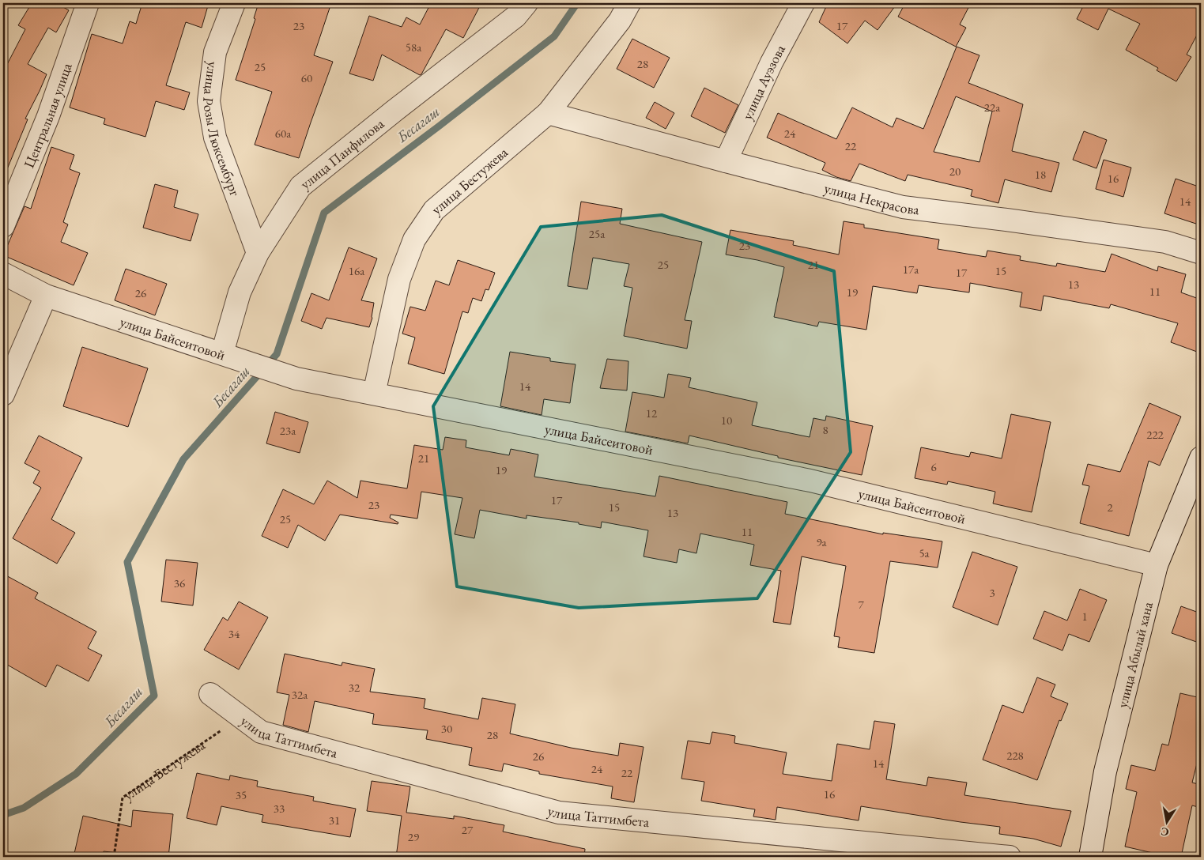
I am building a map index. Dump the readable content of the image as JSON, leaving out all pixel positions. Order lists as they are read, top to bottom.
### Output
{
  "streets": {
    "street": [
      "улица Ауэзова",
      "Центральная улица",
      "улица Розы Люксембург",
      "улица Панфилова",
      "улица Бестужева",
      "улица Некрасова",
      "улица Байсеитовой",
      "улица Абылай хана",
      "улица Таттимбета"
    ]
  },
  "crossings": [
    ["улица Ауэзова", "улица Некрасова"],
    ["улица Розы Люксембург", "улица Панфилова"],
    ["улица Панфилова", "улица Байсеитовой"],
    ["улица Бестужева", "улица Некрасова"],
    ["улица Бестужева", "улица Байсеитовой"],
    ["улица Байсеитовой", "улица Абылай хана"]
  ],
  "water": ["Бесагаш"],
  "house_numbers": [
    "23",
    "17",
    "58а",
    "28",
    "25",
    "60",
    "22а",
    "60а",
    "24",
    "22",
    "20",
    "18",
    "16",
    "14",
    "25а",
    "23",
    "25",
    "21",
    "17а",
    "16а",
    "15",
    "17",
    "13",
    "11",
    "19",
    "26",
    "14",
    "12",
    "10",
    "8",
    "23а",
    "222",
    "21",
    "6",
    "19",
    "17",
    "23",
    "15",
    "2",
    "13",
    "25",
    "11",
    "9а",
    "5а",
    "36",
    "3",
    "7",
    "1",
    "34",
    "32",
    "32а",
    "30",
    "28",
    "228",
    "26",
    "14",
    "24",
    "22",
    "16",
    "35",
    "33",
    "31",
    "27",
    "29"
  ],
  "north": "bottom"
}
